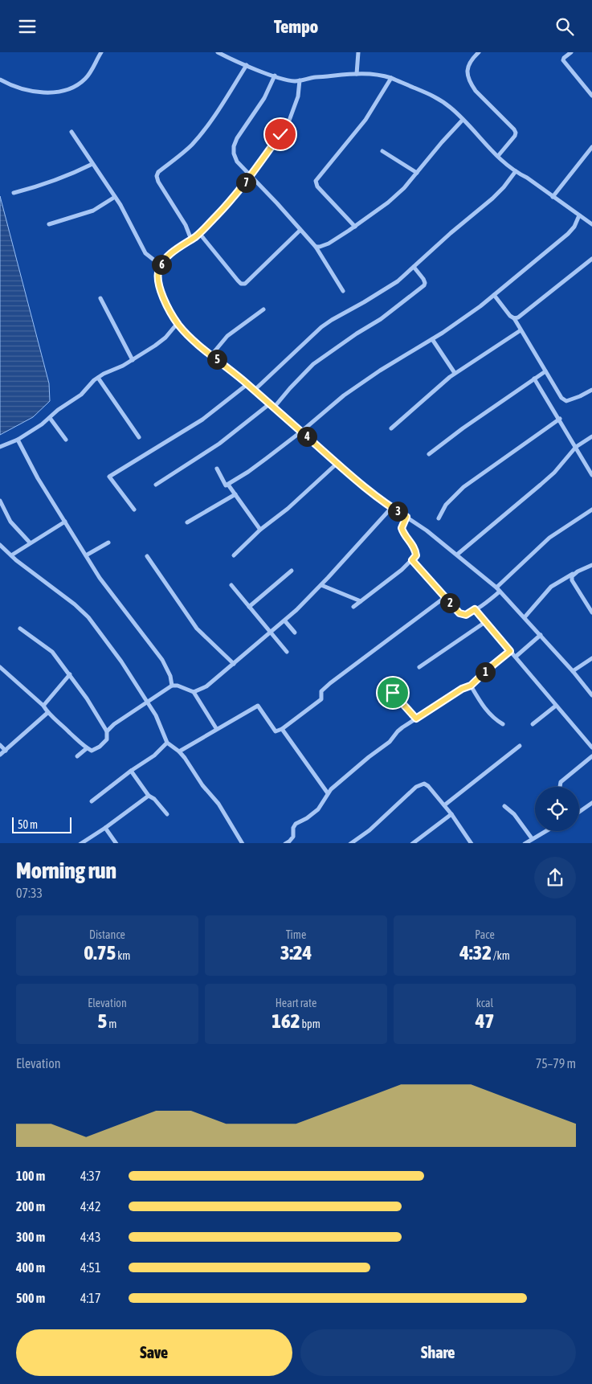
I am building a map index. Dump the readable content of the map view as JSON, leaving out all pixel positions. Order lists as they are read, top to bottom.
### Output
{
  "scale_bar": "50 m",
  "page": {
    "header": "Tempo",
    "pins": [
      "7",
      "6",
      "5",
      "4",
      "3",
      "2",
      "1"
    ],
    "scale": "50 m",
    "heading": ["Morning run", "07:33"],
    "stats": [
      ["Distance", "0.75 km"],
      ["Time", "3:24"],
      ["Pace", "4:32 /km"],
      ["Elevation", "5 m"],
      ["Heart rate", "162 bpm"],
      ["kcal", "47"]
    ],
    "chart": ["Elevation", "75–79 m"],
    "list": [
      {
        "name": "100 m",
        "note": "4:37"
      },
      {
        "name": "200 m",
        "note": "4:42"
      },
      {
        "name": "300 m",
        "note": "4:43"
      },
      {
        "name": "400 m",
        "note": "4:51"
      },
      {
        "name": "500 m",
        "note": "4:17"
      }
    ],
    "buttons": ["Save", "Share"]
  }
}
